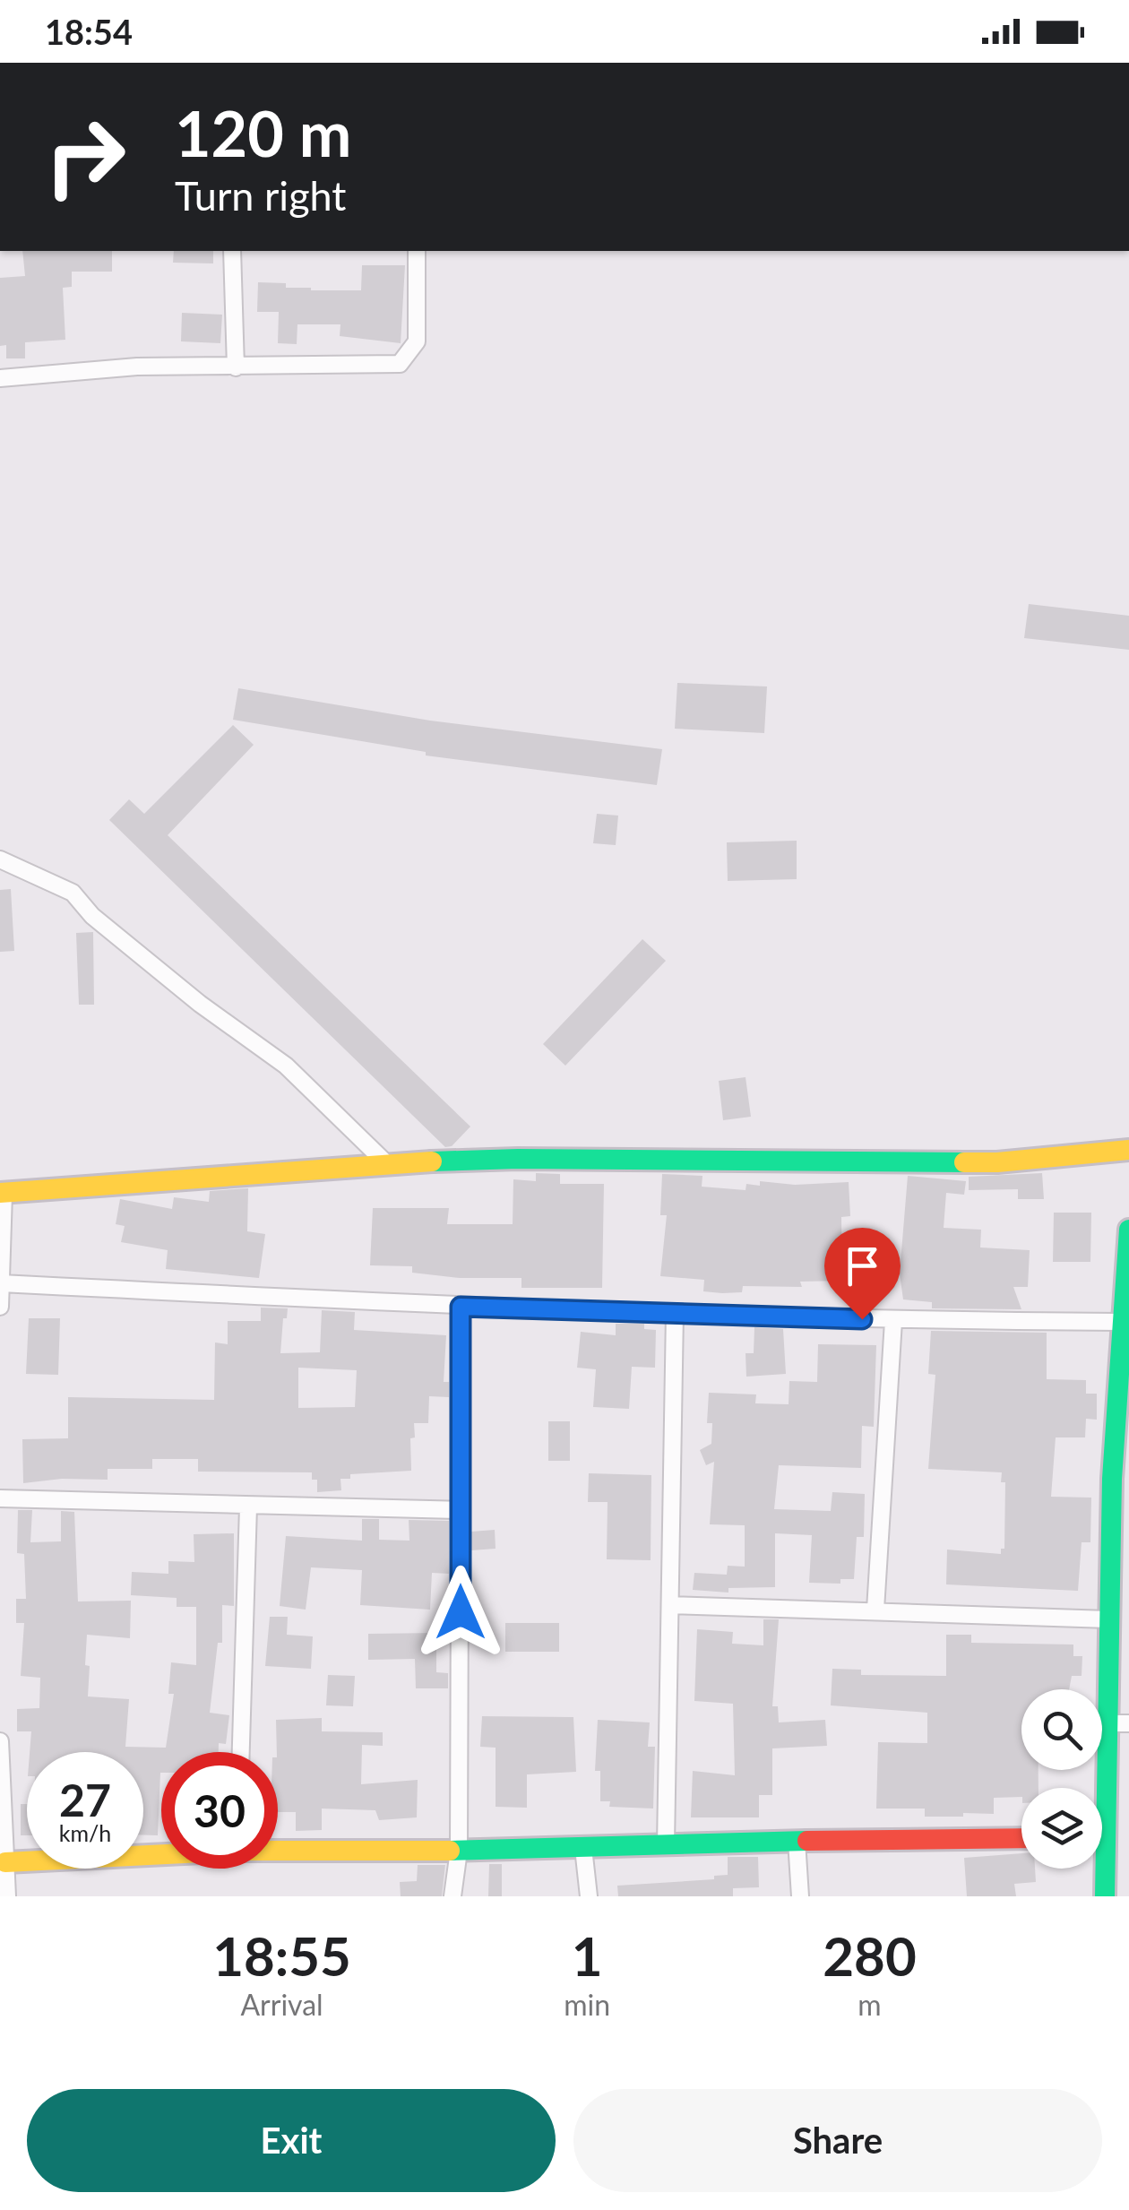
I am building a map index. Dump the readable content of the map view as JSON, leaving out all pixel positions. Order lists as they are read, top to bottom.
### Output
{
  "page": {
    "status": "18:54",
    "turn": ["120 m", "Turn right"],
    "speed": "27 km/h",
    "limit": "30",
    "eta": [
      "18:55",
      "Arrival",
      "1",
      "min",
      "280",
      "m"
    ],
    "buttons": ["Exit", "Share"]
  }
}
